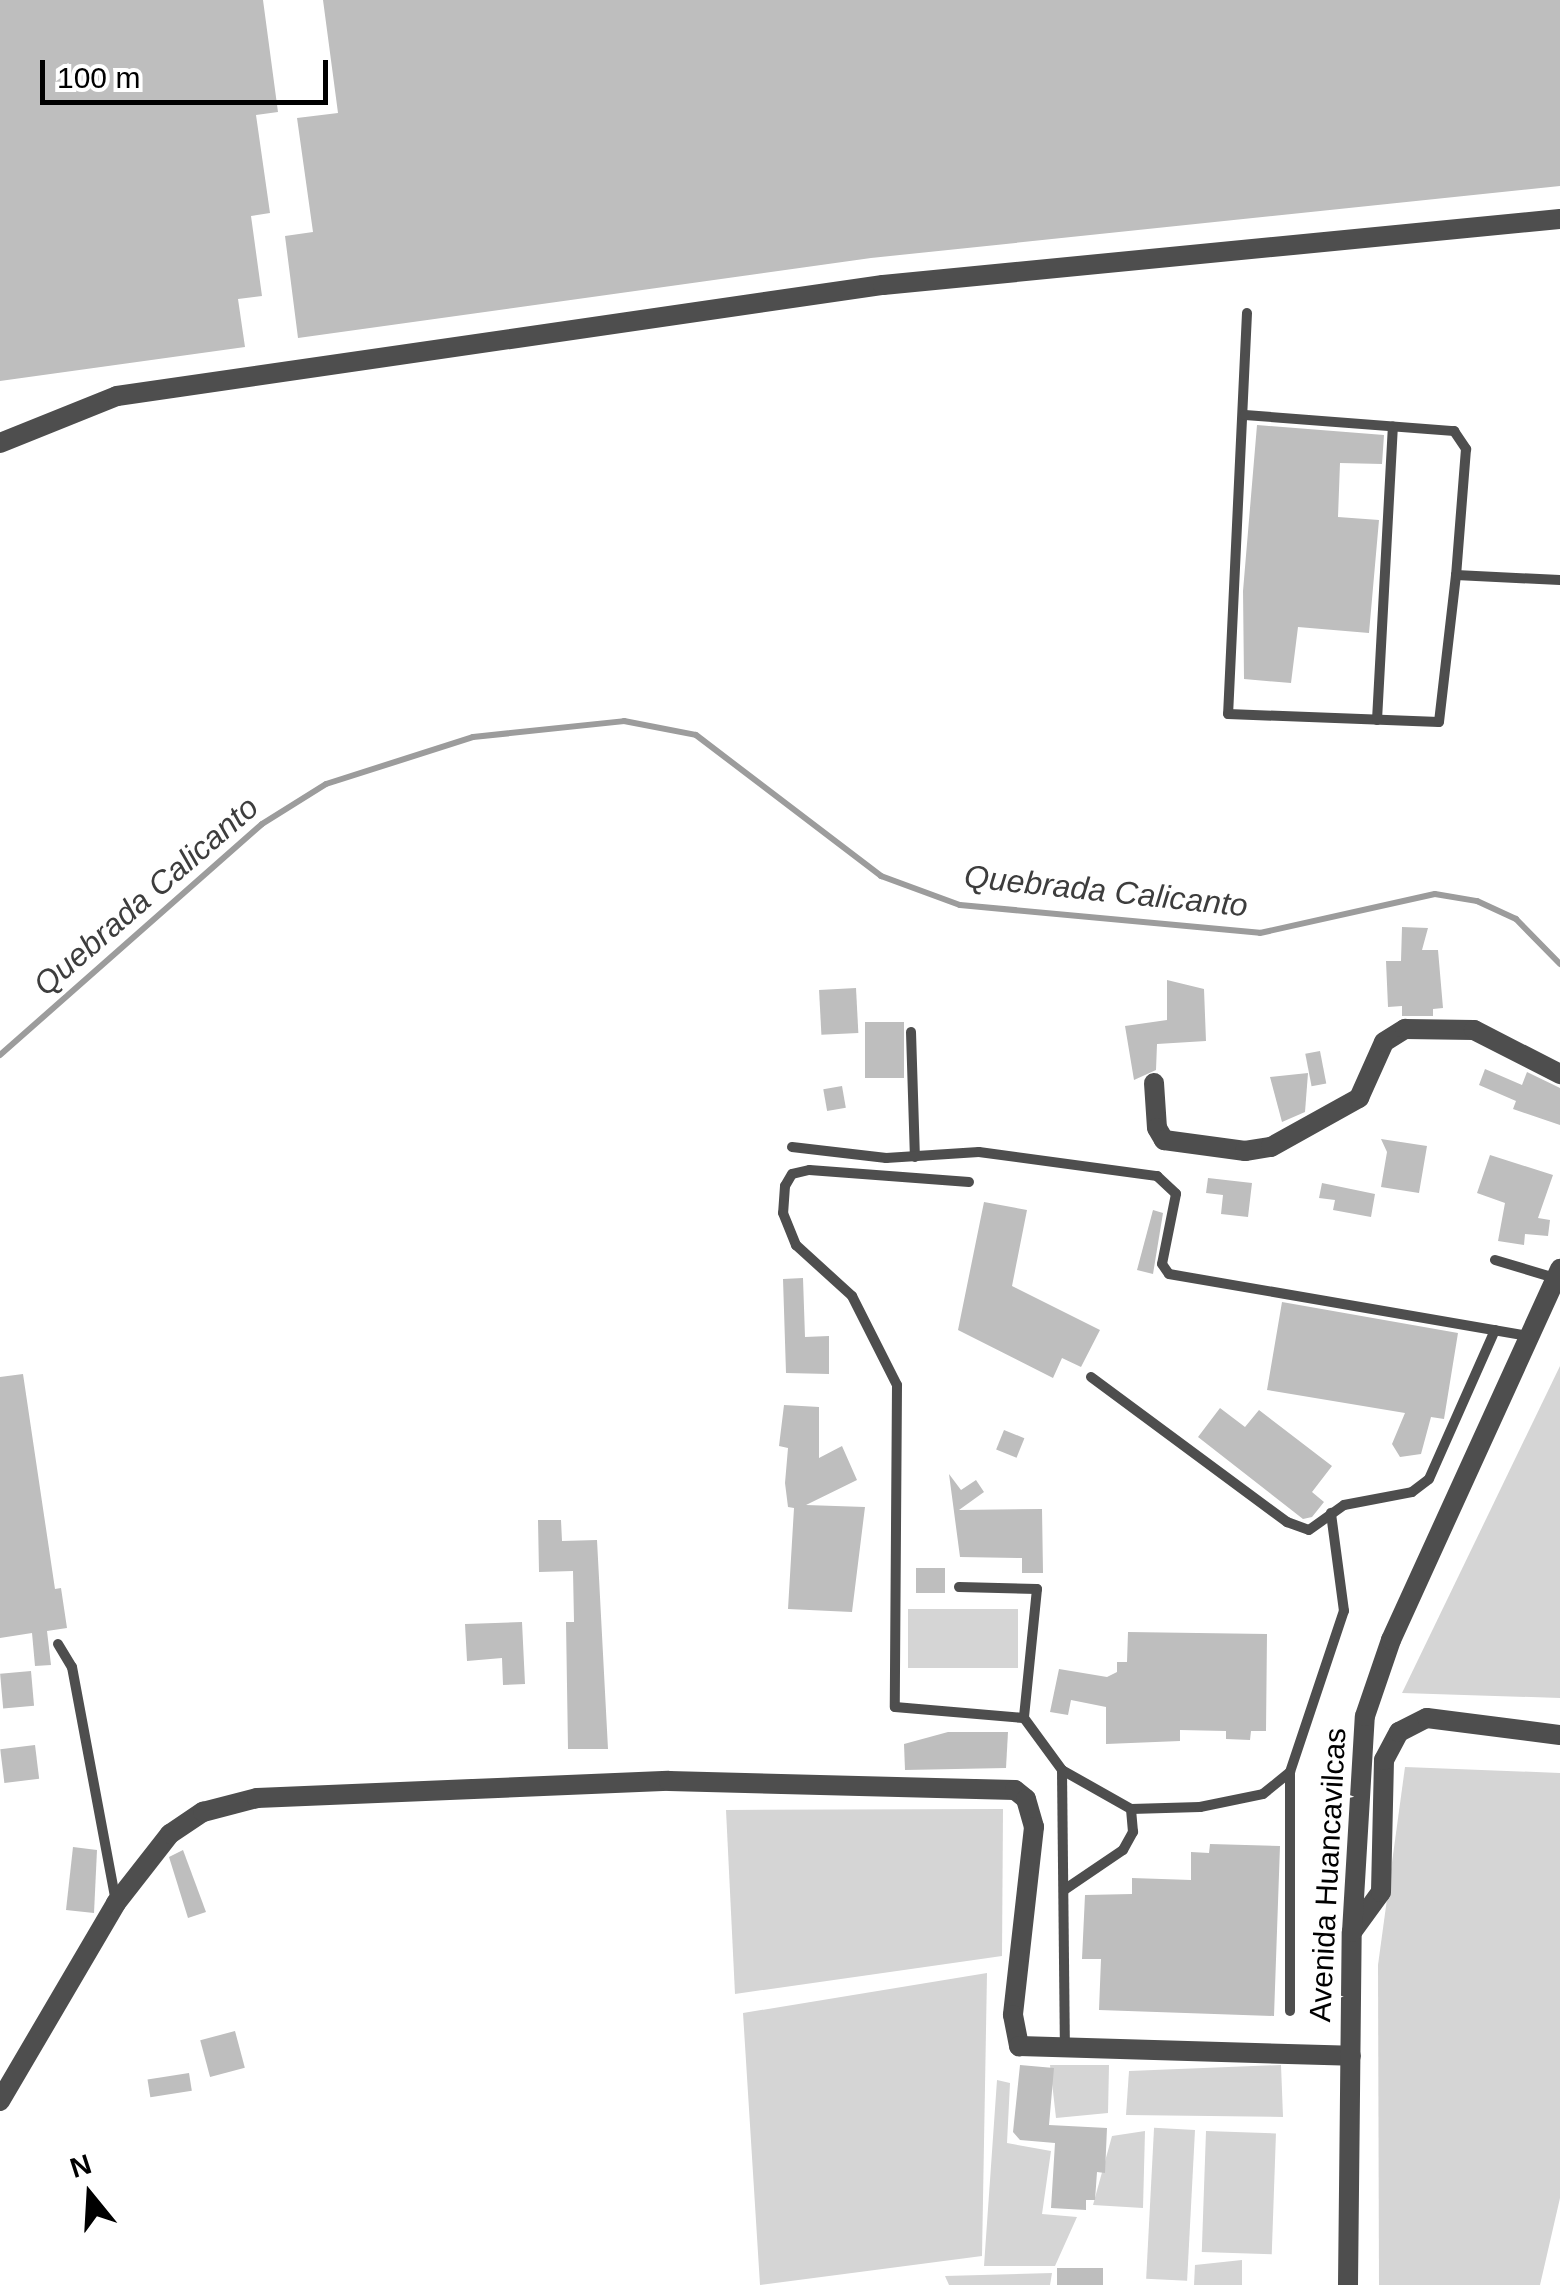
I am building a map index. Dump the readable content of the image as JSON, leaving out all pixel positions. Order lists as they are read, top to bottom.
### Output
{
  "streets": {
    "street": ["Avenida Huancavilcas"]
  },
  "water": ["Quebrada Calicanto"],
  "scale_bar": "100 m",
  "north": "top"
}
